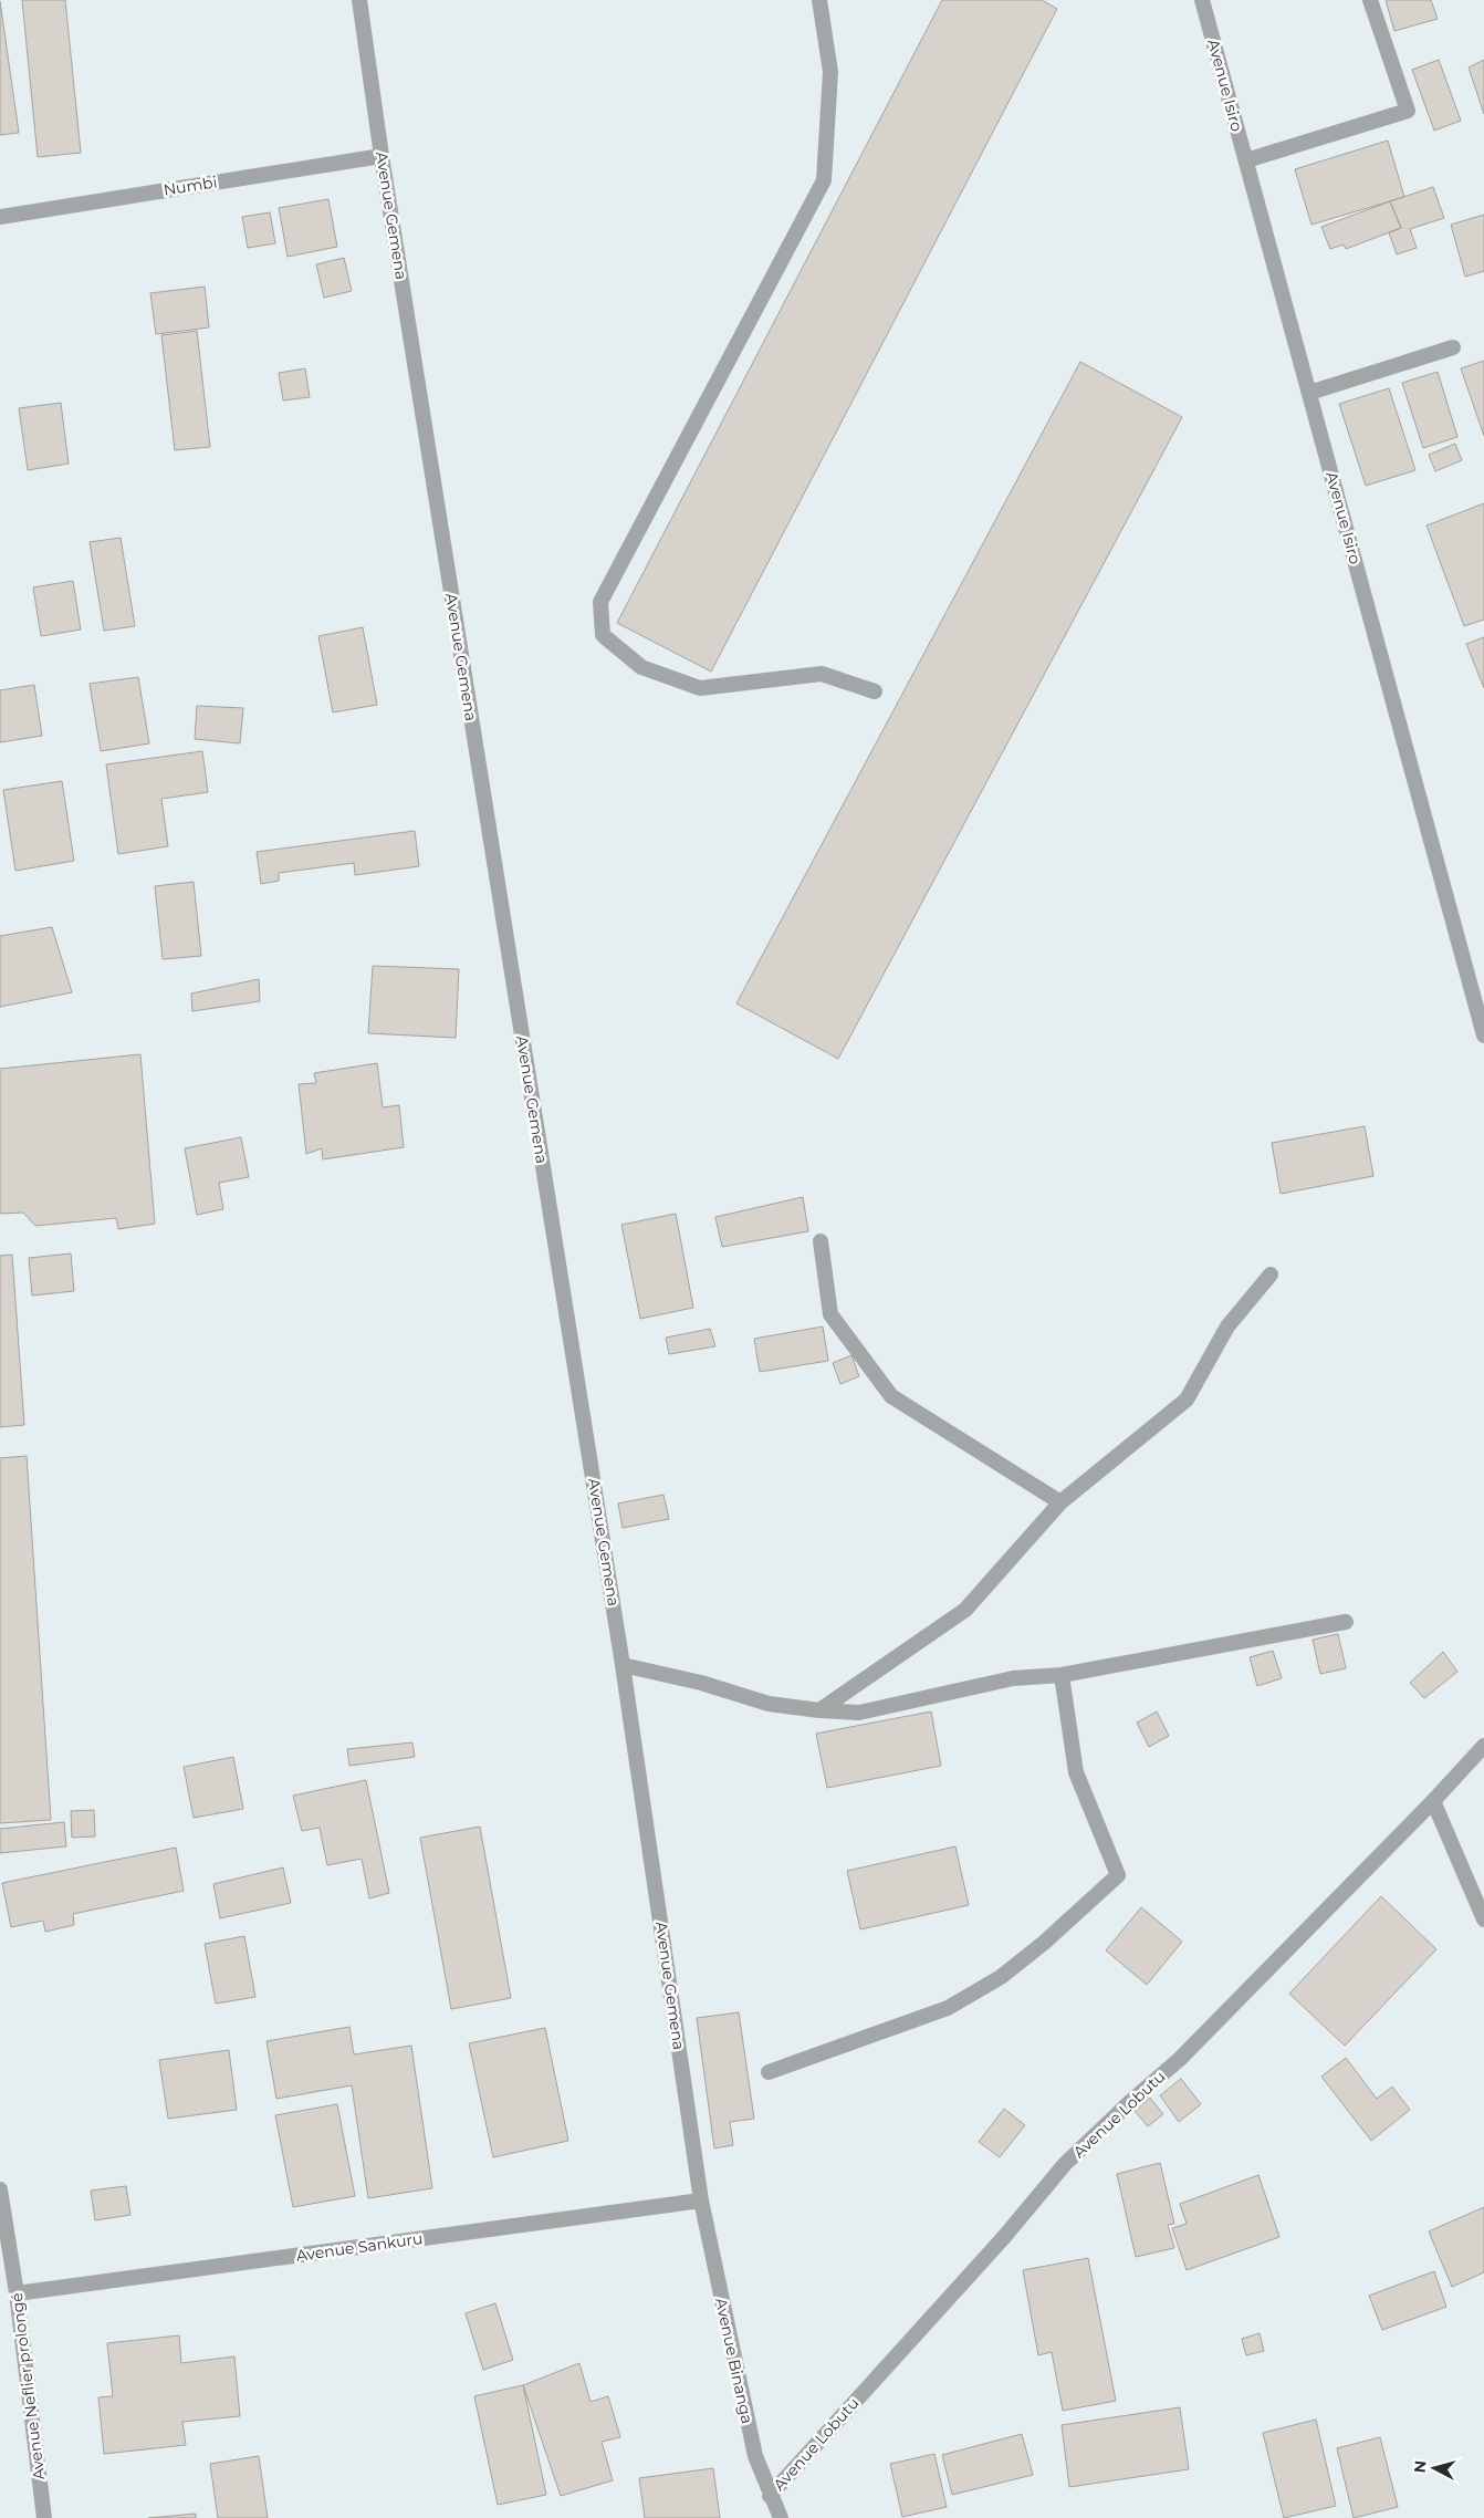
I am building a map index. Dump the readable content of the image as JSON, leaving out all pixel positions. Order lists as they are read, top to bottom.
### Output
{
  "streets": {
    "street": [
      "Avenue Isiro",
      "Numbi",
      "Avenue Gemena",
      "Avenue Lobutu",
      "Avenue Sankuru",
      "Avenue Binanga",
      "Avenue Neflier prolongé"
    ]
  },
  "crossings": [
    ["Numbi", "Avenue Gemena"],
    ["Avenue Gemena", "Avenue Sankuru"],
    ["Avenue Gemena", "Avenue Binanga"],
    ["Avenue Lobutu", "Avenue Binanga"],
    ["Avenue Sankuru", "Avenue Binanga"],
    ["Avenue Sankuru", "Avenue Neflier prolongé"]
  ],
  "north": "left"
}
